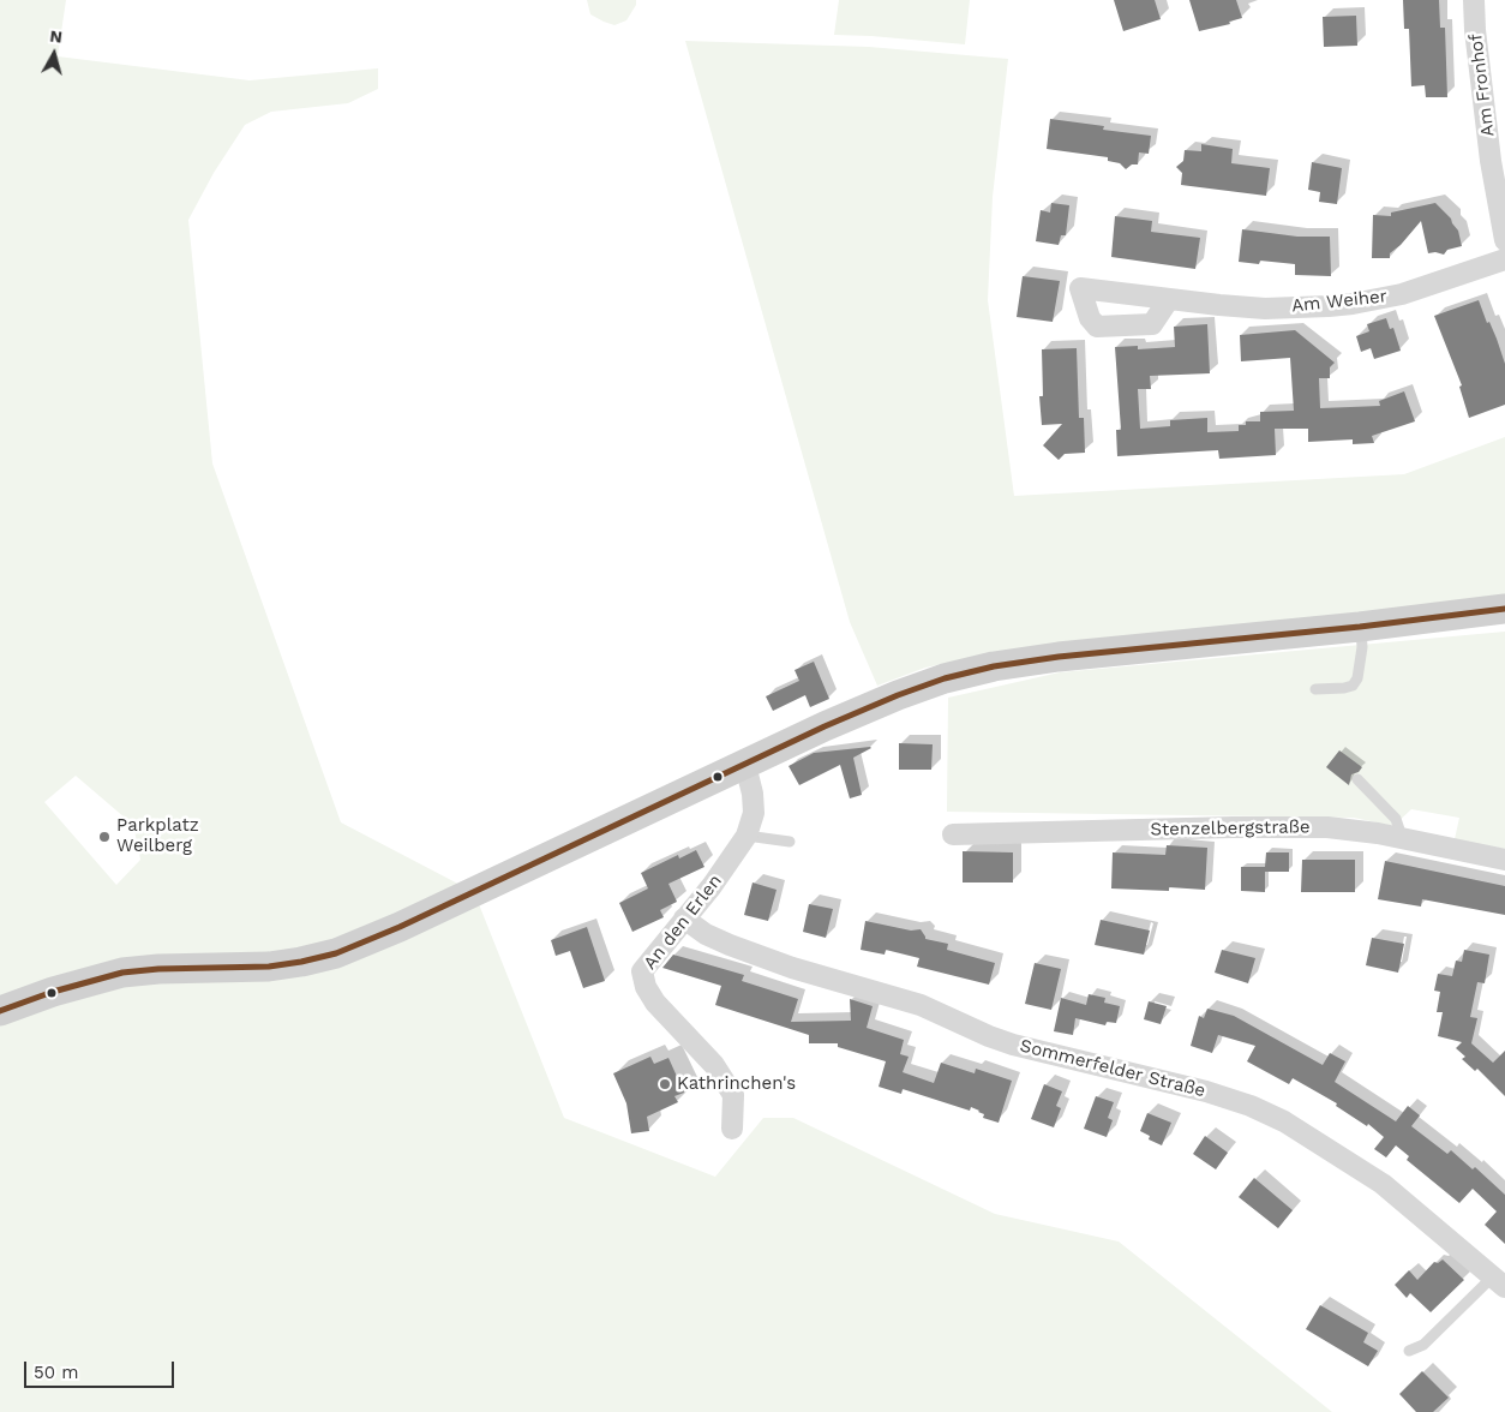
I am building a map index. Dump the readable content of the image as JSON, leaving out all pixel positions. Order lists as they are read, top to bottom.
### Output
{
  "streets": {
    "street": [
      "Am Fronhof",
      "Am Weiher",
      "Stenzelbergstraße",
      "An den Erlen",
      "Sommerfelder Straße"
    ]
  },
  "crossings": [
    ["An den Erlen", "Sommerfelder Straße"]
  ],
  "places": ["Parkplatz Weilberg", "Kathrinchen's"],
  "scale_bar": "50 m",
  "north": "top"
}
